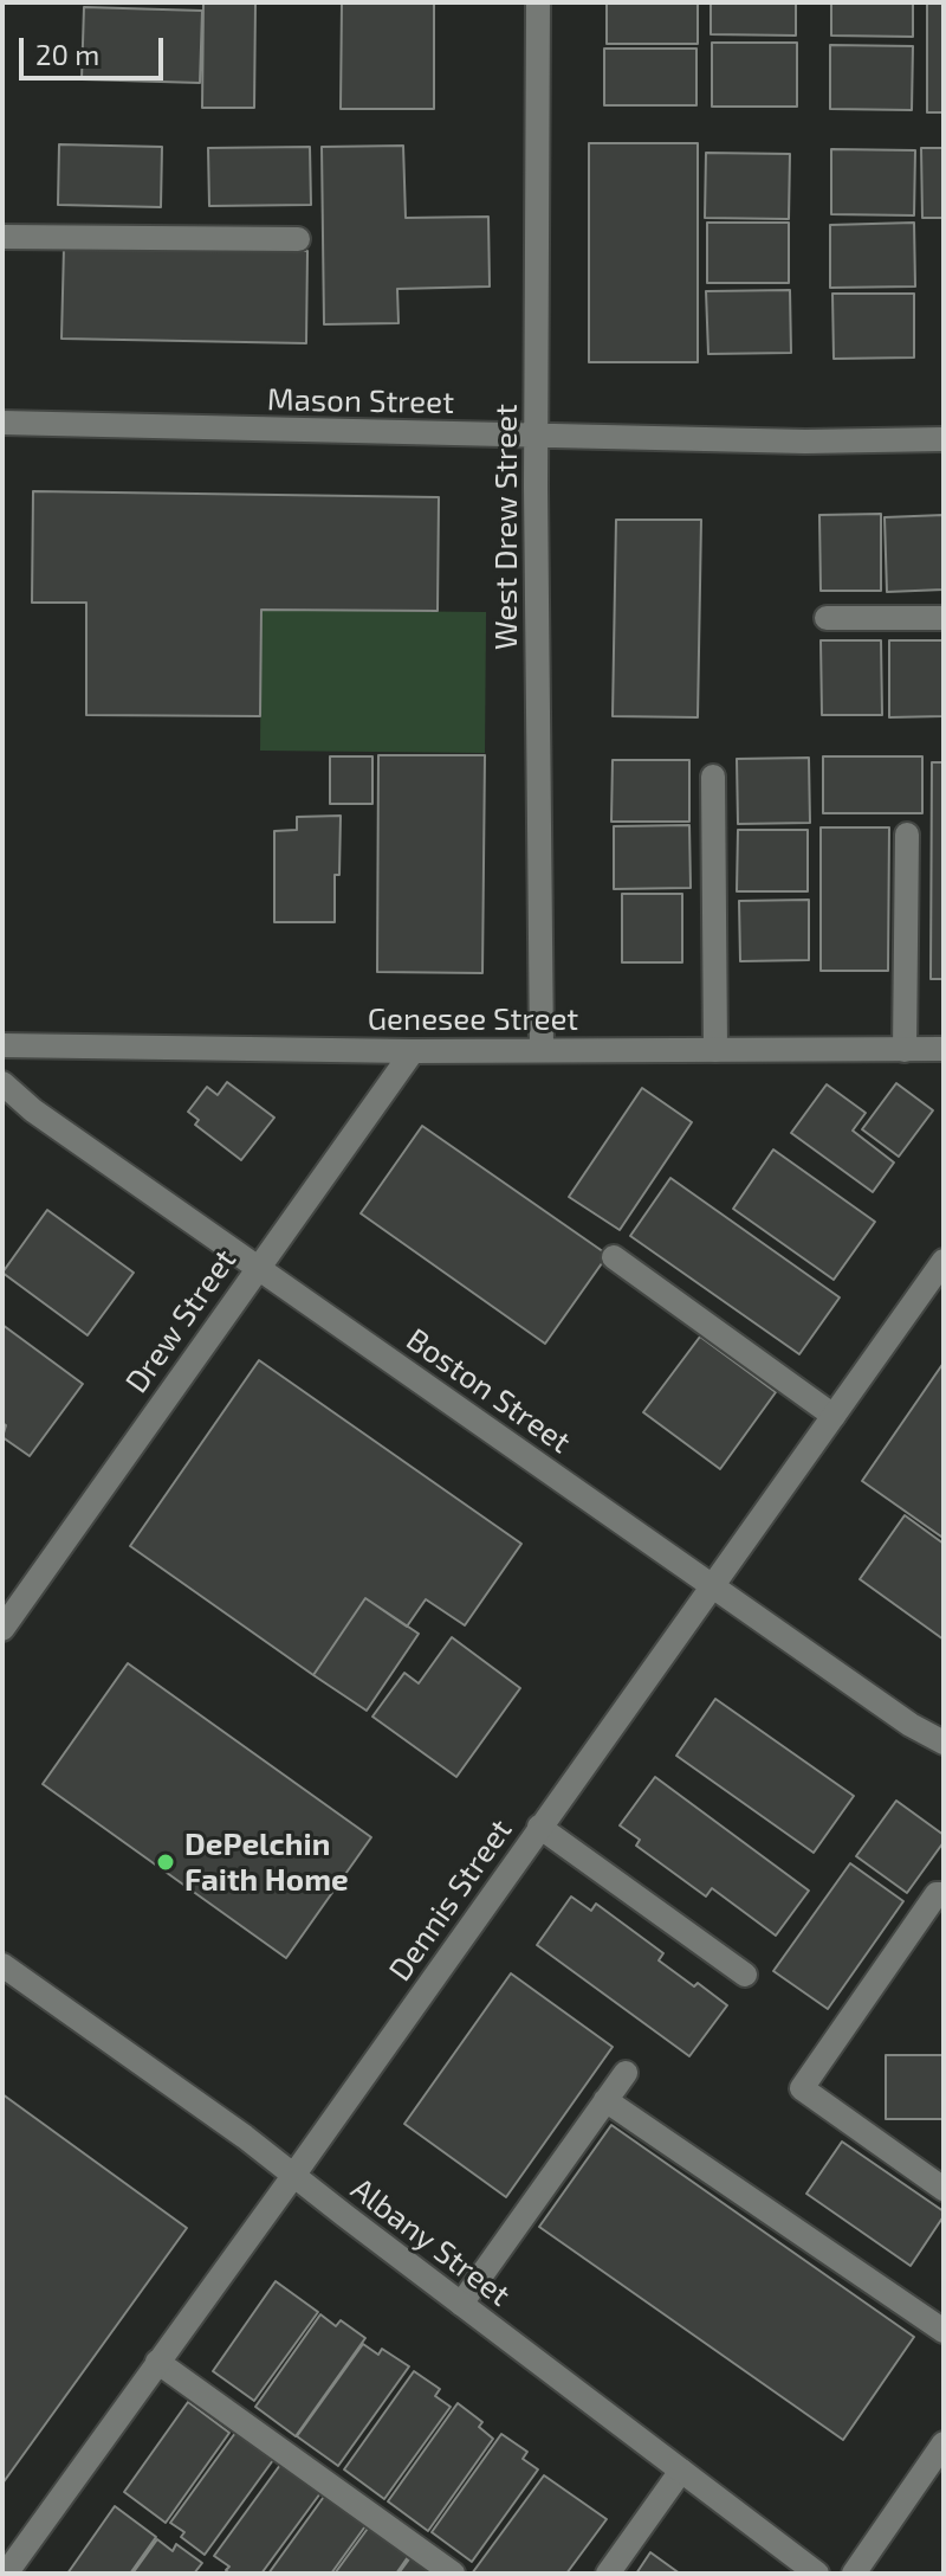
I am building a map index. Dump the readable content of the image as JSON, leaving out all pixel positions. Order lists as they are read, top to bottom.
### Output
{
  "streets": {
    "street": [
      "Mason Street",
      "West Drew Street",
      "Genesee Street",
      "Drew Street",
      "Boston Street",
      "Dennis Street",
      "Albany Street"
    ]
  },
  "crossings": [
    ["Mason Street", "West Drew Street"],
    ["West Drew Street", "Genesee Street"],
    ["Genesee Street", "Drew Street"],
    ["Drew Street", "Boston Street"],
    ["Boston Street", "Dennis Street"],
    ["Dennis Street", "Albany Street"]
  ],
  "places": ["DePelchin Faith Home"],
  "scale_bar": "20 m"
}
